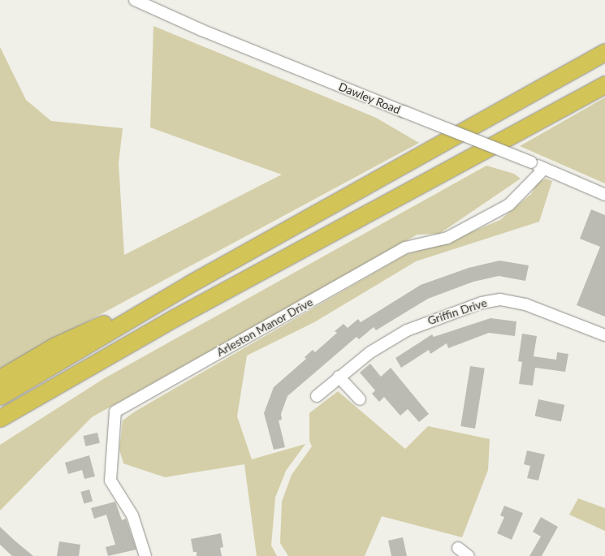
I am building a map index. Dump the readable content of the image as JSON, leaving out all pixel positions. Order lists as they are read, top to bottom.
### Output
{
  "streets": {
    "street": ["Dawley Road", "Griffin Drive", "Arleston Manor Drive"]
  },
  "crossings": [
    ["Dawley Road", "Arleston Manor Drive"]
  ]
}
